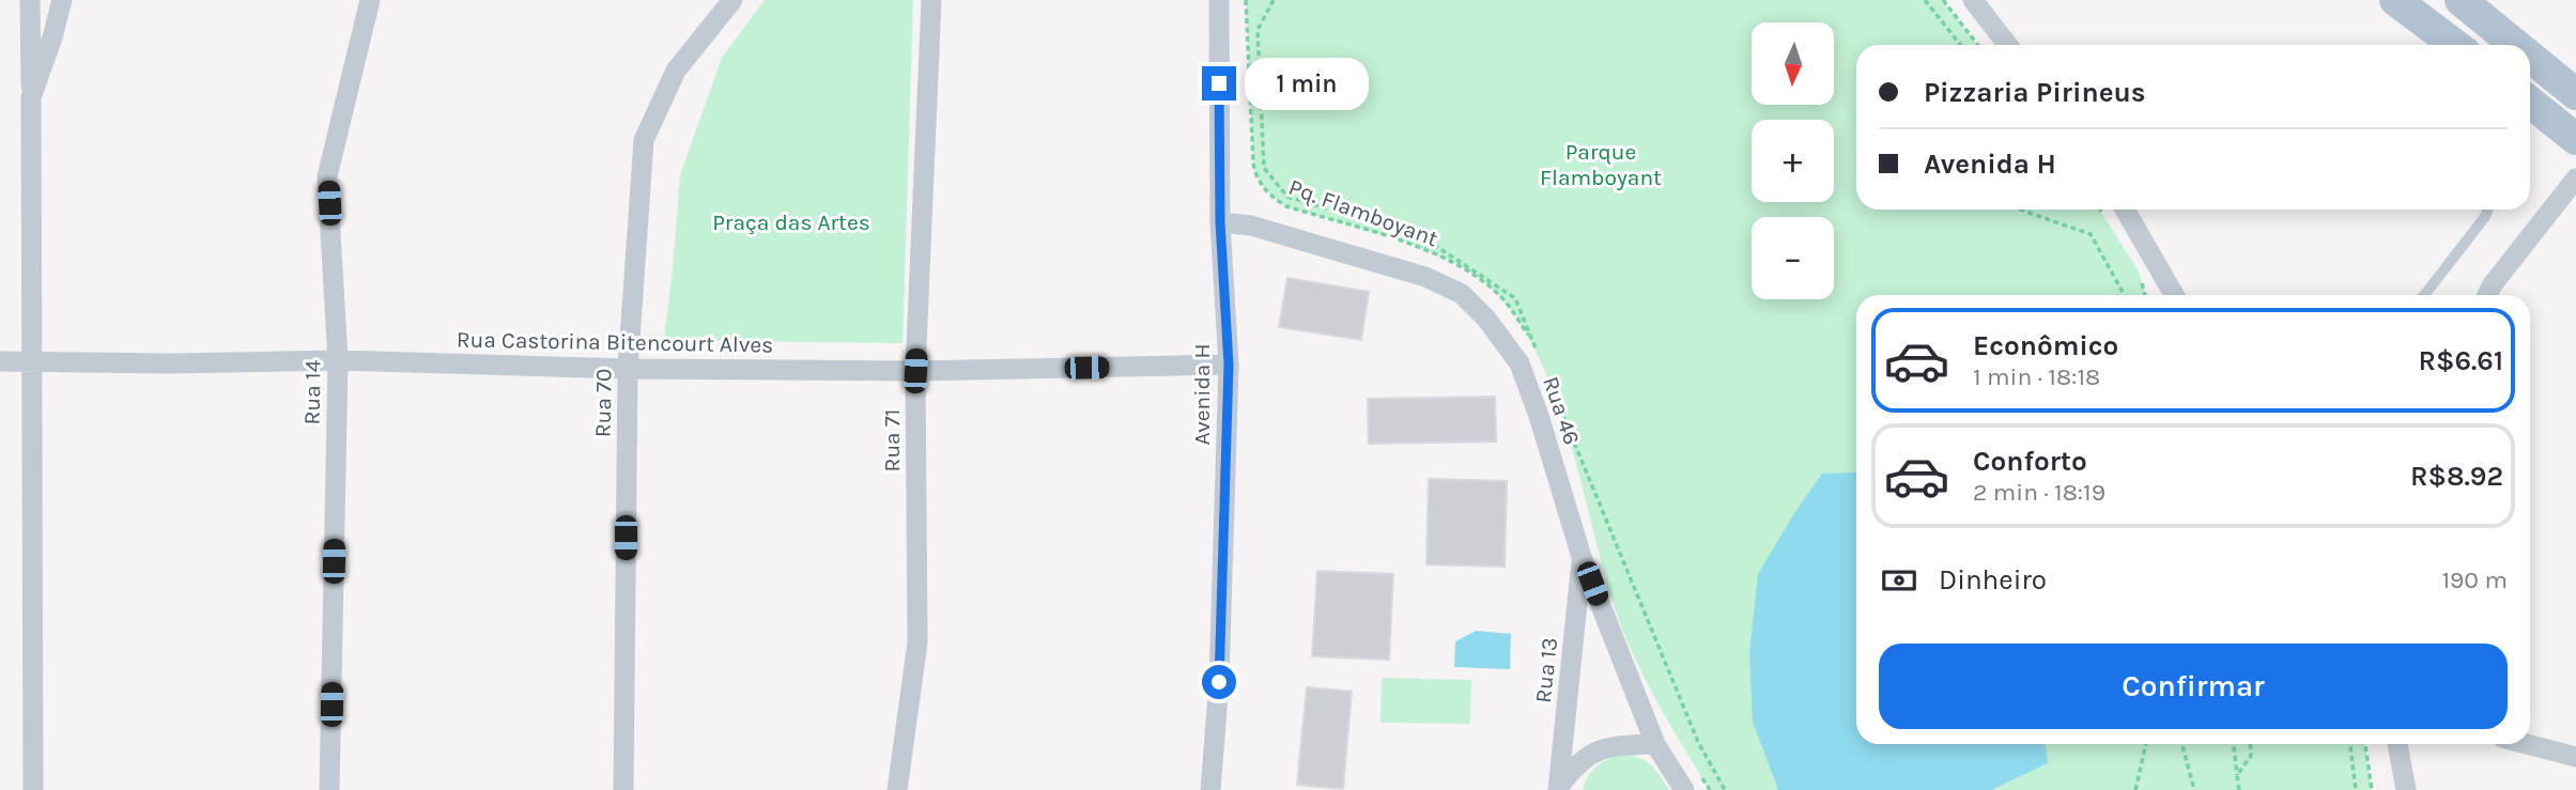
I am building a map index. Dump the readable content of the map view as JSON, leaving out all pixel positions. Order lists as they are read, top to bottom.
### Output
{
  "streets": {
    "street": [
      "Rua Castorina Bitencourt Alves",
      "Rua 14",
      "Avenida H",
      "Rua 70",
      "Rua 46",
      "Rua 71",
      "Rua 13"
    ],
    "path": ["Pq. Flamboyant"]
  },
  "crossings": [
    ["Rua Castorina Bitencourt Alves", "Rua 14"],
    ["Rua Castorina Bitencourt Alves", "Avenida H"],
    ["Rua Castorina Bitencourt Alves", "Rua 70"],
    ["Rua Castorina Bitencourt Alves", "Rua 71"],
    ["Avenida H", "Rua 46"],
    ["Rua 46", "Rua 13"]
  ],
  "parks": ["Parque Flamboyant", "Praça das Artes"],
  "north": "bottom",
  "page": {
    "map_buttons": ["+", "−"],
    "banner": ["Pizzaria Pirineus", "Avenida H"],
    "bubble": "1 min",
    "list": [
      {
        "name": "Econômico",
        "note": "1 min · 18:18",
        "value": "R$6.61"
      },
      {
        "name": "Conforto",
        "note": "2 min · 18:19",
        "value": "R$8.92"
      }
    ],
    "pay": ["Dinheiro", "190 m"],
    "buttons": "Confirmar"
  }
}
